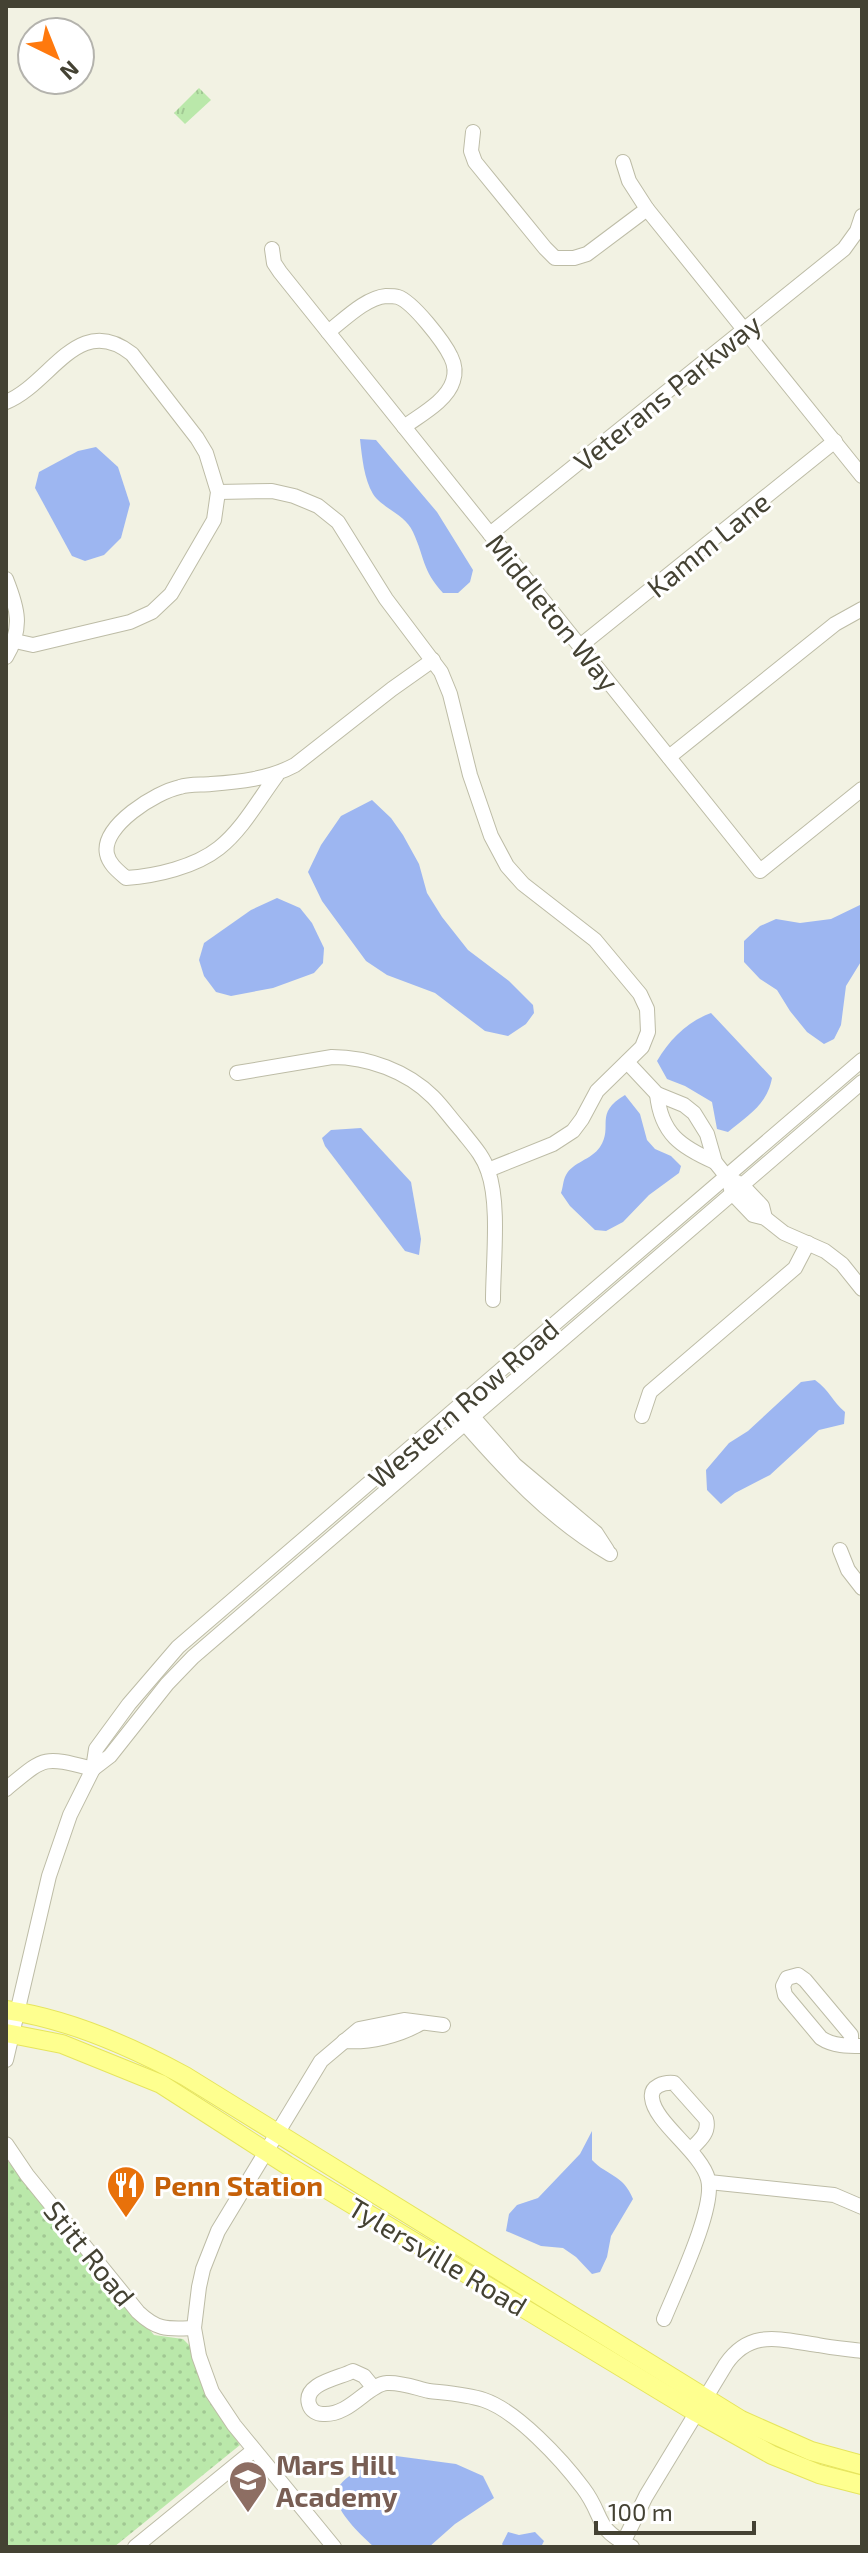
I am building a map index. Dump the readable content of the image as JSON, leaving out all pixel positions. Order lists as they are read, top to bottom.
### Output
{
  "streets": {
    "main road": ["Tylersville Road"],
    "street": [
      "Veterans Parkway",
      "Kamm Lane",
      "Middleton Way",
      "Western Row Road",
      "Stitt Road"
    ]
  },
  "crossings": [
    ["Veterans Parkway", "Middleton Way"],
    ["Kamm Lane", "Middleton Way"],
    ["Western Row Road", "Tylersville Road"]
  ],
  "places": {
    "restaurant": ["Penn Station"],
    "school or university": ["Mars Hill Academy"]
  },
  "scale_bar": "100 m",
  "north": "bottom right"
}
